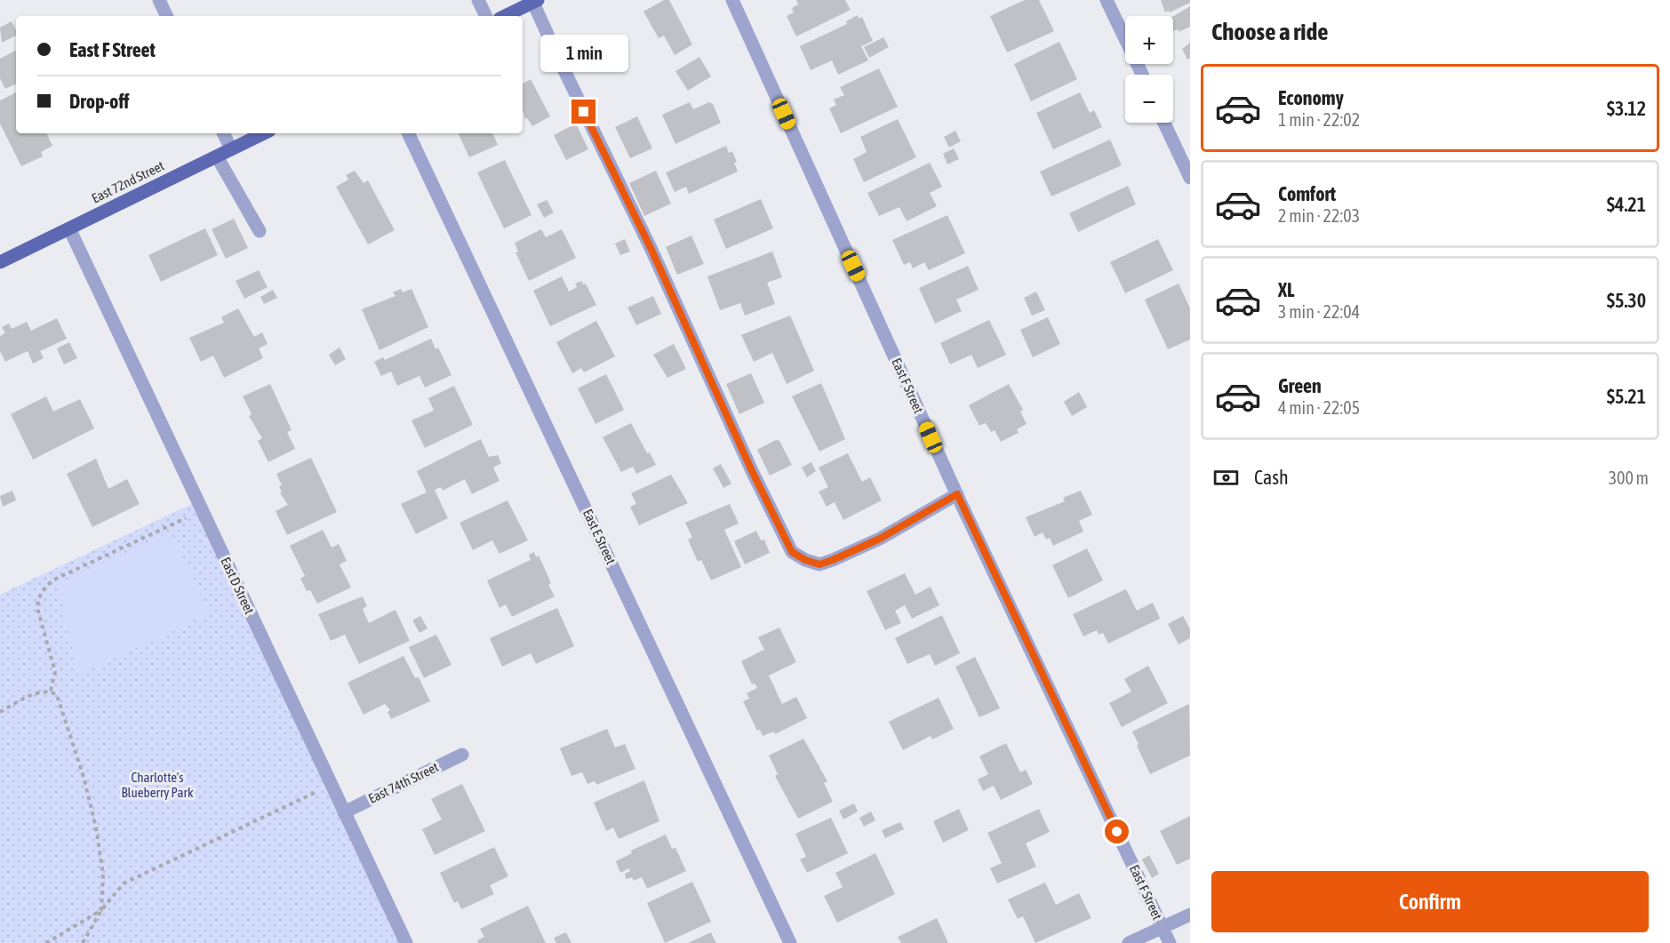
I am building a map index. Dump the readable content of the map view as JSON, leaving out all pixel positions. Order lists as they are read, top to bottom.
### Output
{
  "streets": {
    "main road": ["East 72nd Street"],
    "street": [
      "East F Street",
      "East E Street",
      "East D Street",
      "East 74th Street"
    ]
  },
  "crossings": [
    ["East 72nd Street", "East D Street"],
    ["East D Street", "East 74th Street"]
  ],
  "parks": ["Charlotte's Blueberry Park"],
  "page": {
    "heading": "Choose a ride",
    "map_buttons": ["+", "−"],
    "banner": ["East F Street", "Drop-off"],
    "bubble": "1 min",
    "list": [
      {
        "name": "Economy",
        "note": "1 min · 22:02",
        "value": "$3.12"
      },
      {
        "name": "Comfort",
        "note": "2 min · 22:03",
        "value": "$4.21"
      },
      {
        "name": "XL",
        "note": "3 min · 22:04",
        "value": "$5.30"
      },
      {
        "name": "Green",
        "note": "4 min · 22:05",
        "value": "$5.21"
      }
    ],
    "pay": ["Cash", "300 m"],
    "buttons": "Confirm"
  }
}
